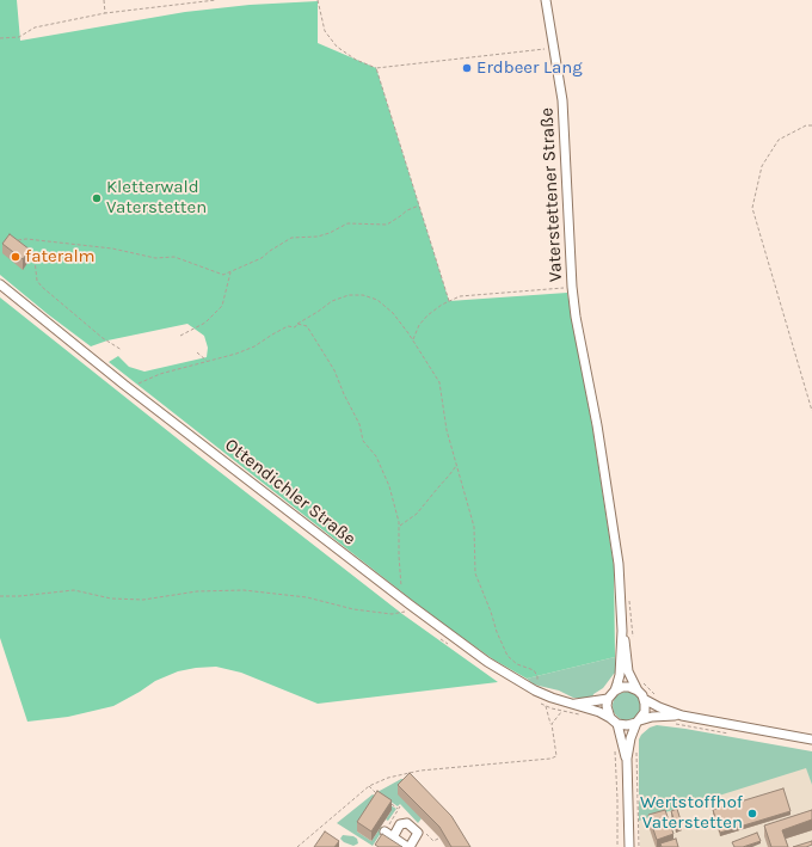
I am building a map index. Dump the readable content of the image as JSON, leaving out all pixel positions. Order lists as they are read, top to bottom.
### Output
{
  "streets": {
    "street": ["Vaterstettener Straße", "Ottendichler Straße"]
  },
  "places": [
    "Erdbeer Lang",
    "Kletterwald Vaterstetten",
    "fateralm",
    "Wertstoffhof Vaterstetten"
  ]
}
